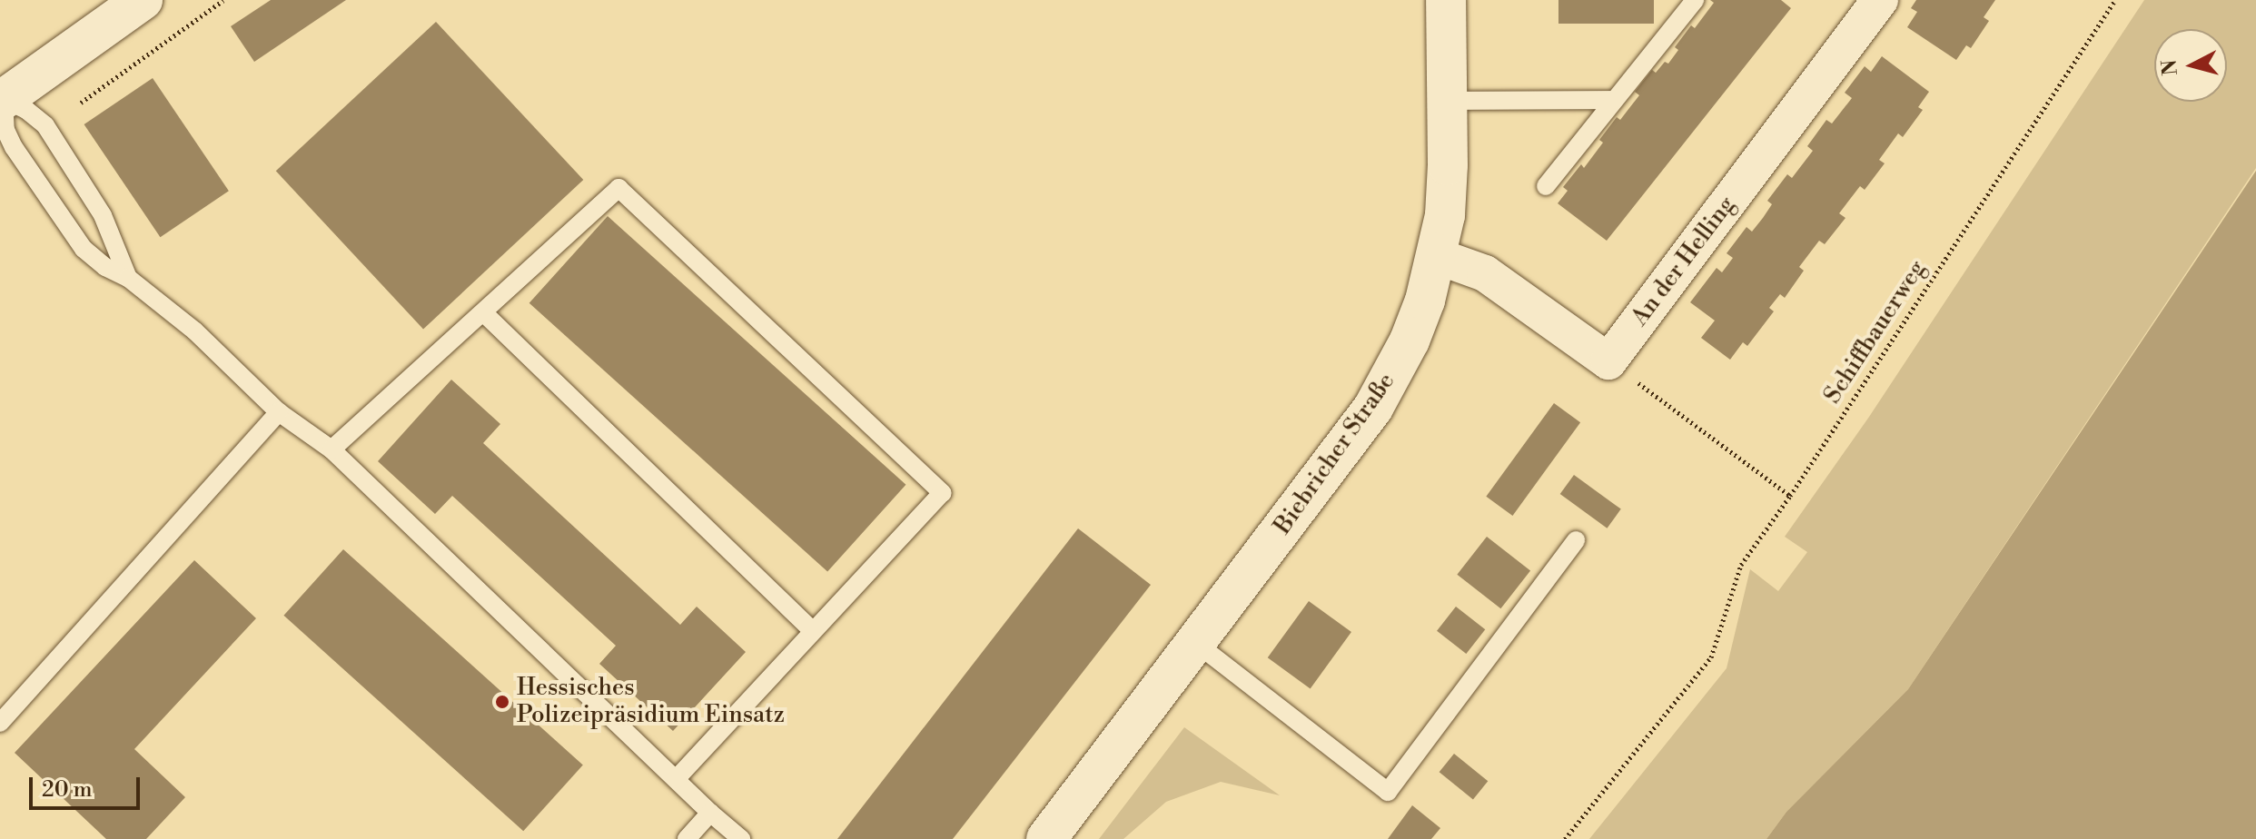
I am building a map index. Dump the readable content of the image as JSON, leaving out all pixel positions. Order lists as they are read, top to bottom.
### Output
{
  "streets": {
    "street": ["An der Helling", "Biebricher Straße"],
    "path": ["Schiffbauerweg"]
  },
  "places": ["Hessisches Polizeipräsidium Einsatz"],
  "scale_bar": "20 m",
  "north": "left"
}
